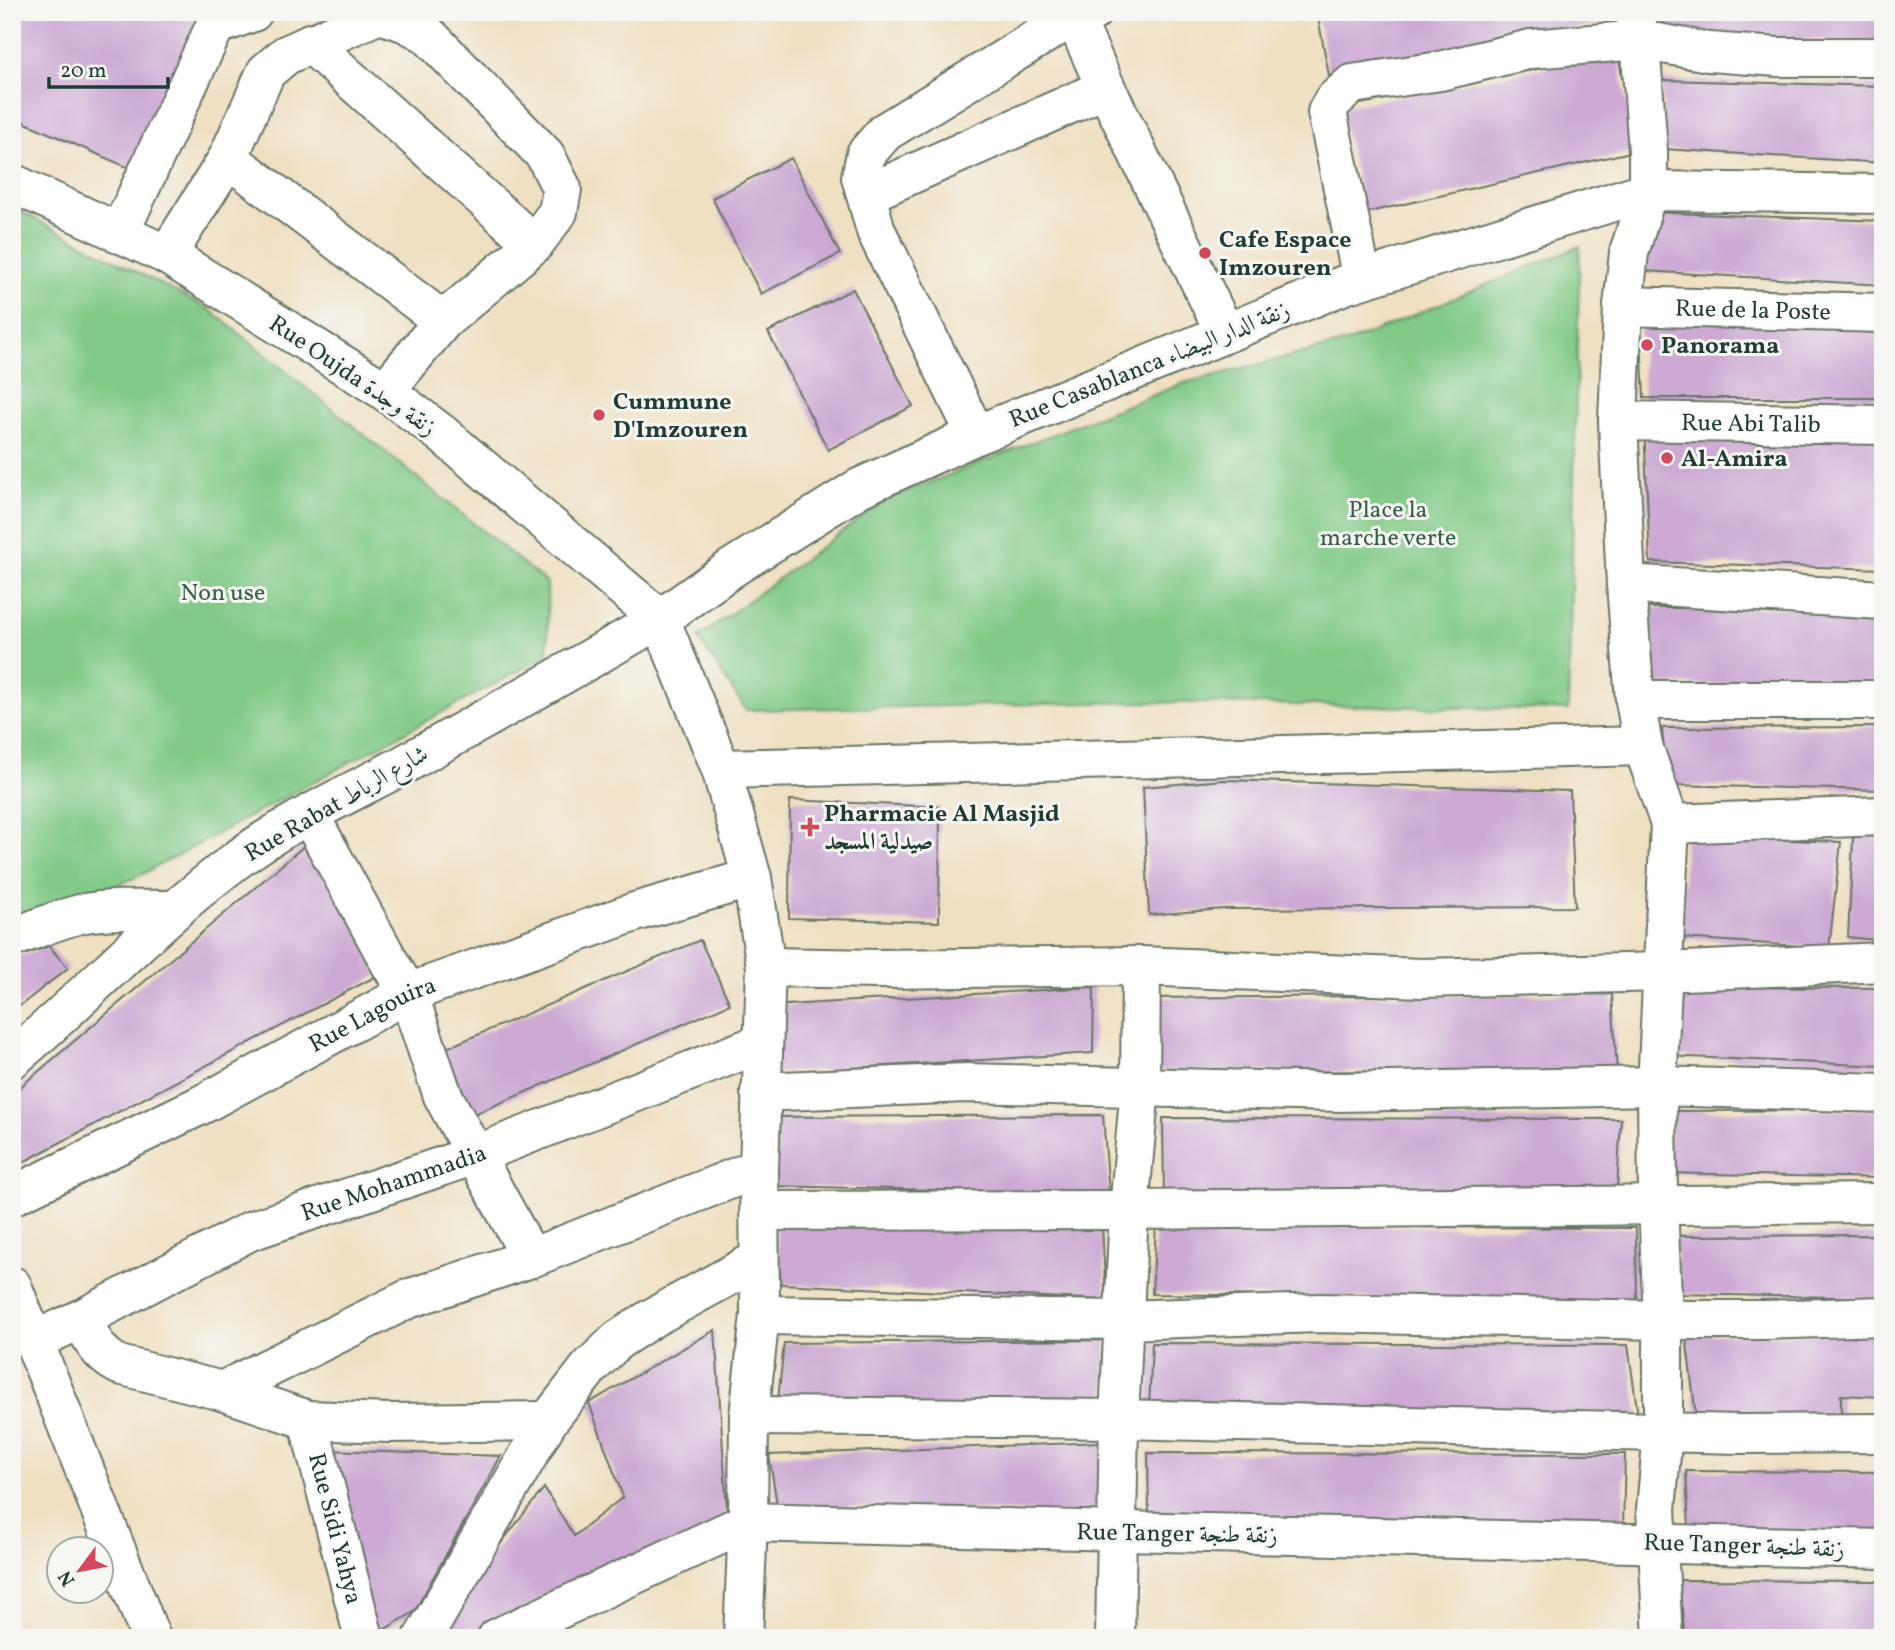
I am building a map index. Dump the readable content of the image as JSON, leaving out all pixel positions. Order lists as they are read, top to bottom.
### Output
{
  "streets": {
    "street": [
      "Rue de la Poste",
      "Rue Casablanca زنقة الدار البيضاء",
      "Rue Oujda زنقة وجدة",
      "Rue Abi Talib",
      "Rue Rabat شارع الرباط",
      "Rue Lagouira",
      "Rue Mohammadia",
      "Rue Sidi Yahya",
      "Rue Tanger زنقة طنجة"
    ]
  },
  "crossings": [
    ["Rue Casablanca زنقة الدار البيضاء", "Rue Oujda زنقة وجدة"],
    ["Rue Casablanca زنقة الدار البيضاء", "Rue Rabat شارع الرباط"],
    ["Rue Oujda زنقة وجدة", "Rue Rabat شارع الرباط"]
  ],
  "parks": ["Place la marche verte", "Non use"],
  "places": {
    "other": [
      "Cafe Espace Imzouren",
      "Panorama",
      "Cummune D'Imzouren",
      "Al-Amira"
    ],
    "health": ["Pharmacie Al Masjid صيدلية المسجد"]
  },
  "scale_bar": "20 m",
  "north": "bottom left"
}
